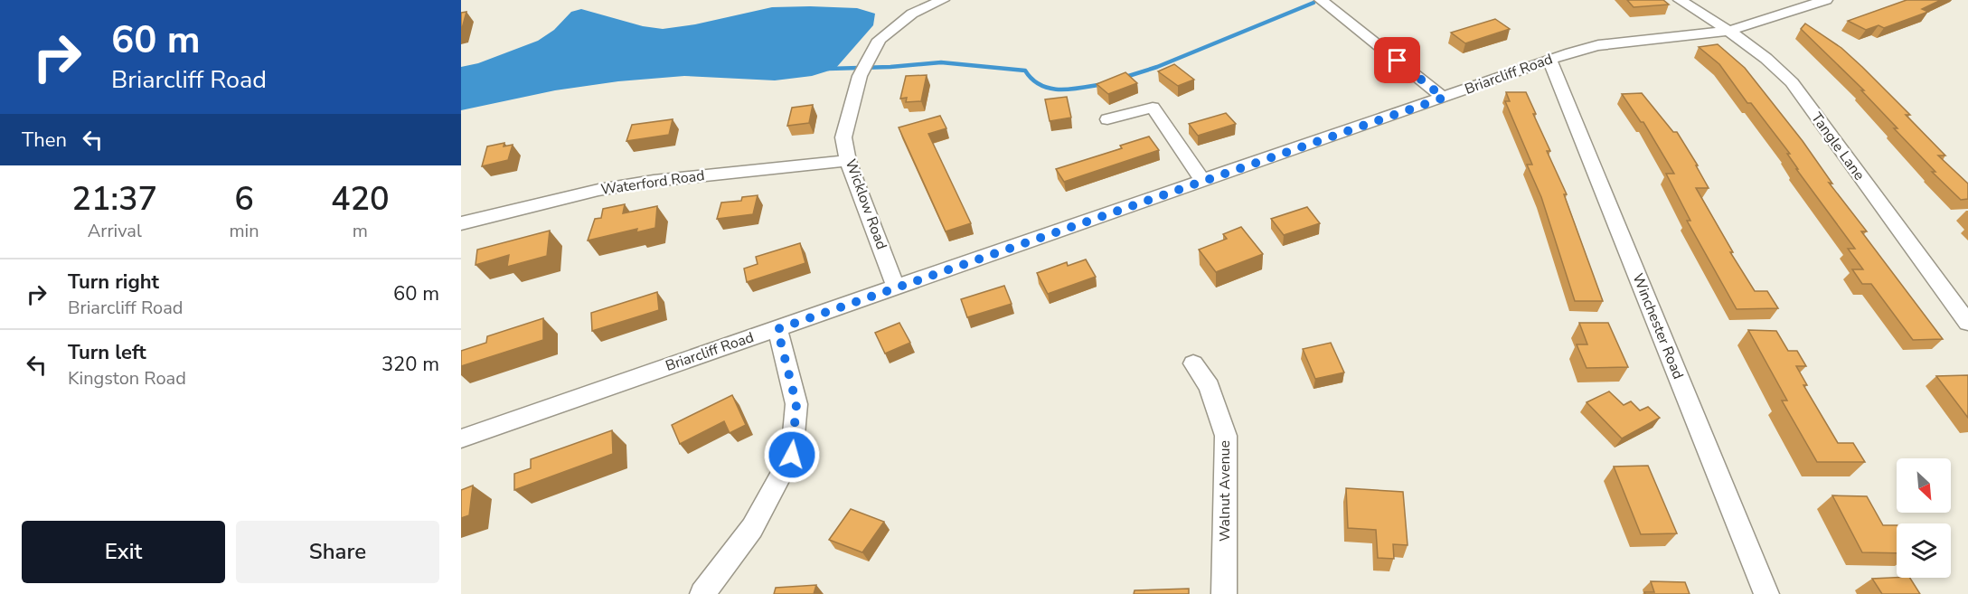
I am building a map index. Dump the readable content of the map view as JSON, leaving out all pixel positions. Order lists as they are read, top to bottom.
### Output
{
  "streets": {
    "street": [
      "Briarcliff Road",
      "Tangle Lane",
      "Waterford Road",
      "Wicklow Road",
      "Winchester Road",
      "Walnut Avenue"
    ]
  },
  "crossings": [
    ["Briarcliff Road", "Tangle Lane"],
    ["Briarcliff Road", "Wicklow Road"],
    ["Briarcliff Road", "Winchester Road"],
    ["Waterford Road", "Wicklow Road"]
  ],
  "north": "bottom right",
  "page": {
    "turn": ["60 m", "Briarcliff Road"],
    "then": "Then",
    "eta": [
      "21:37",
      "Arrival",
      "6",
      "min",
      "420",
      "m"
    ],
    "list": [
      {
        "name": "Turn right",
        "note": "Briarcliff Road",
        "value": "60 m"
      },
      {
        "name": "Turn left",
        "note": "Kingston Road",
        "value": "320 m"
      }
    ],
    "buttons": ["Exit", "Share"]
  }
}
